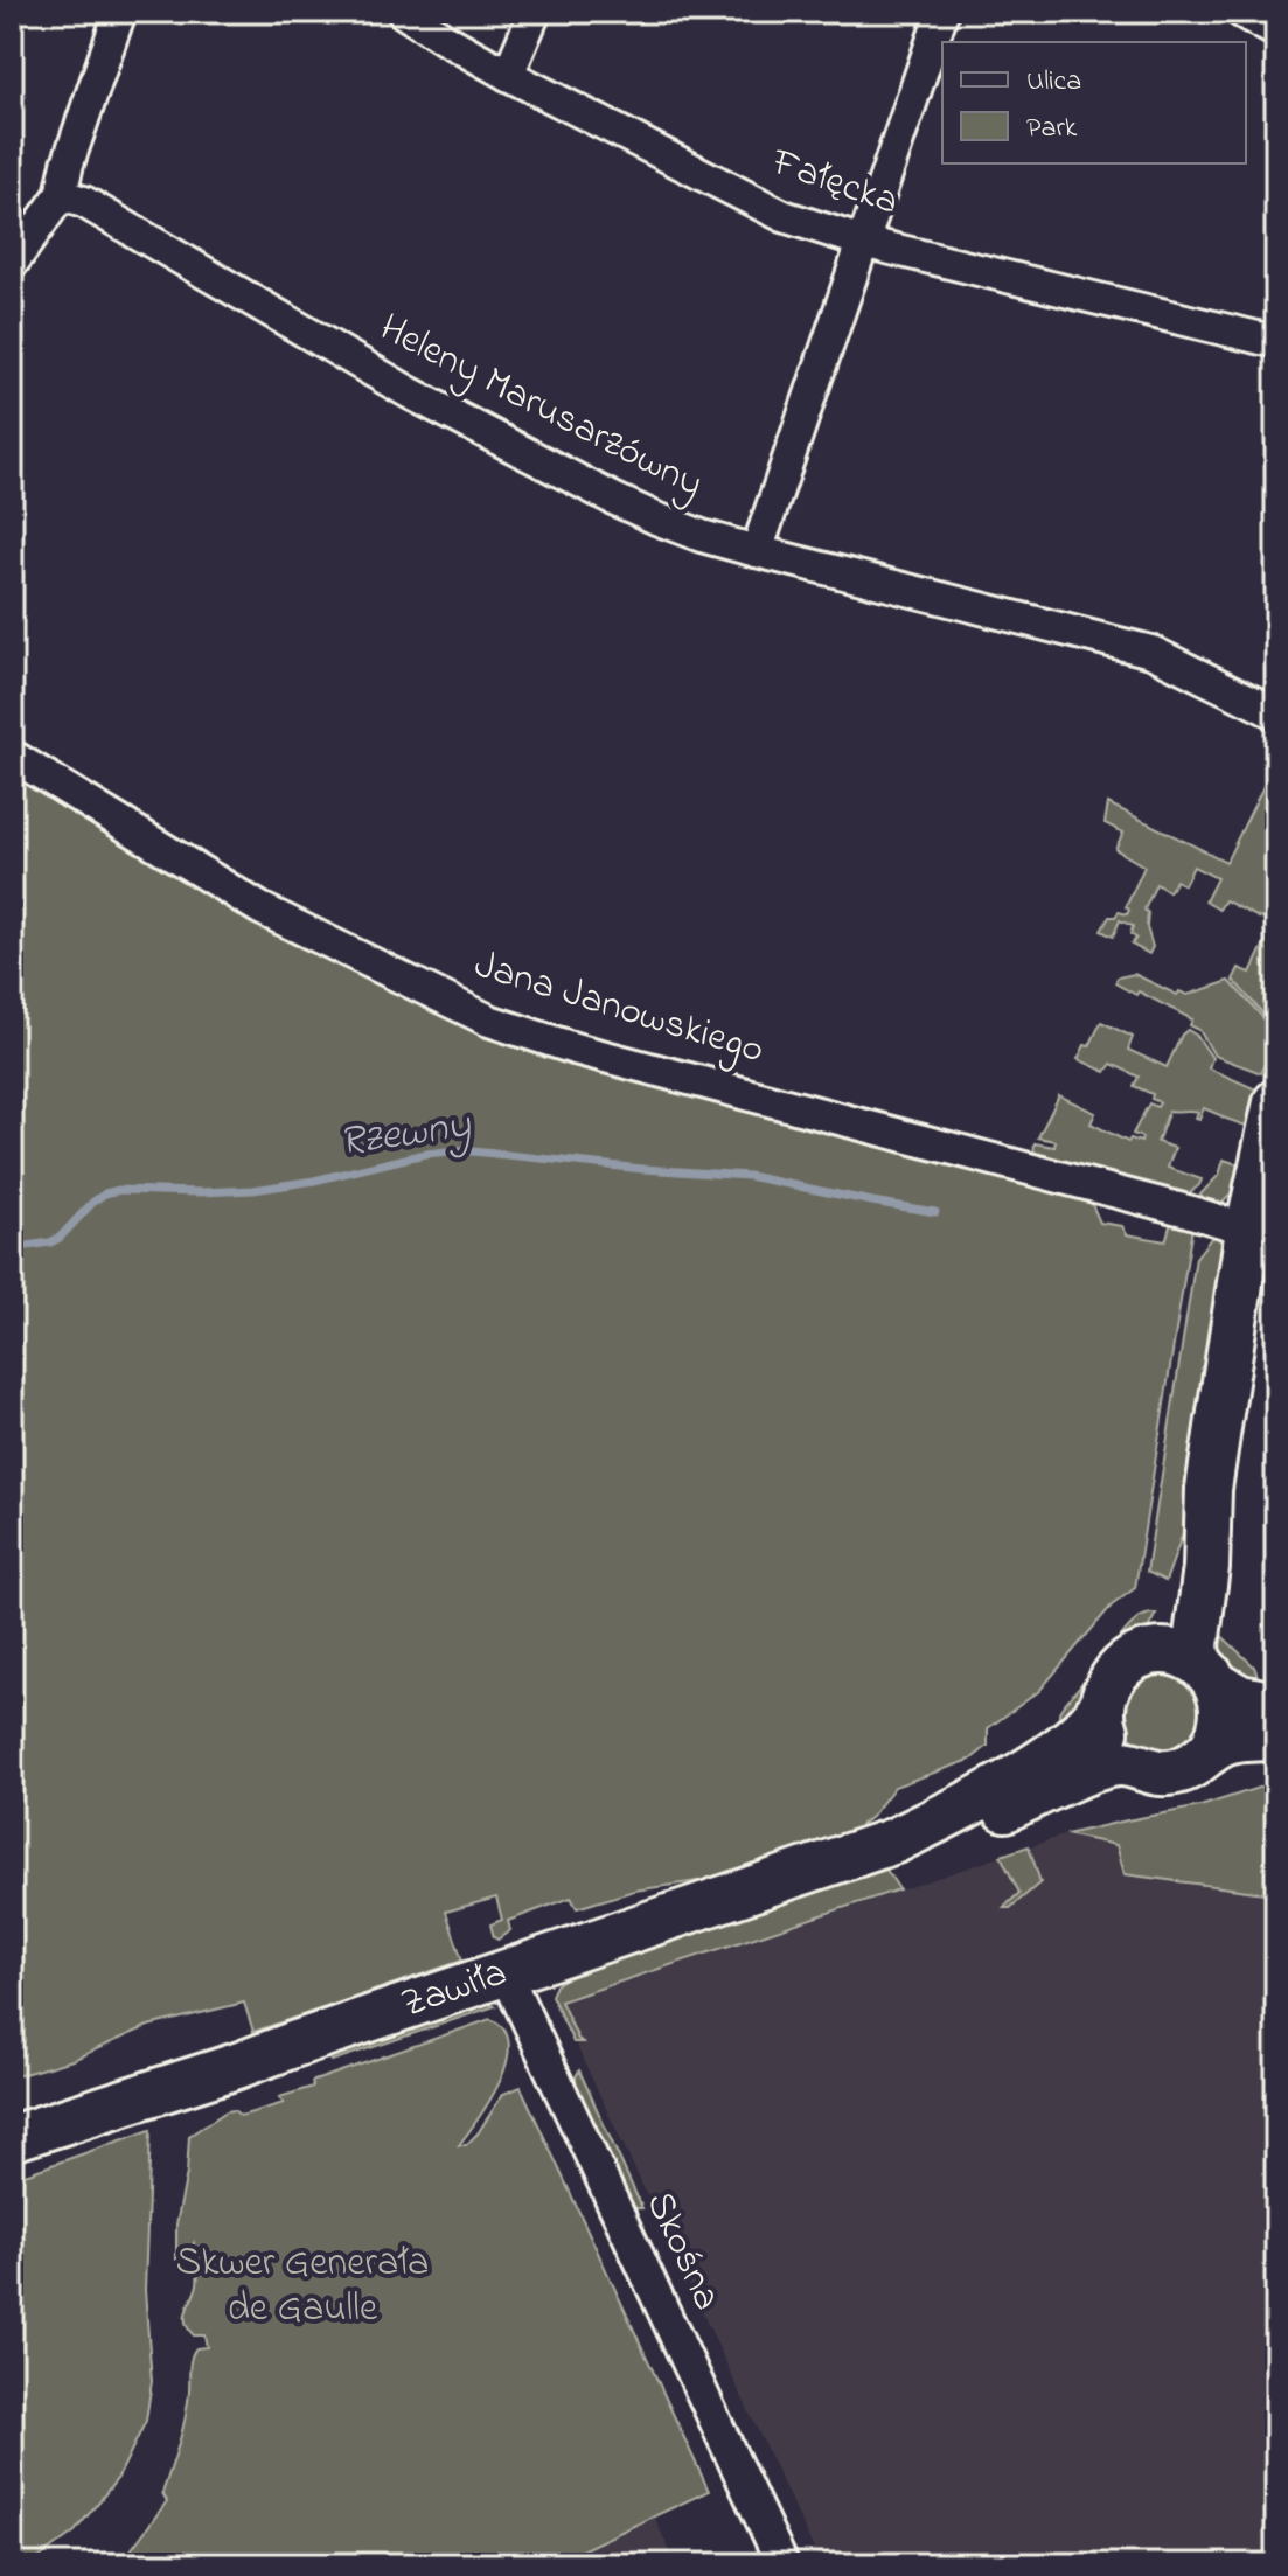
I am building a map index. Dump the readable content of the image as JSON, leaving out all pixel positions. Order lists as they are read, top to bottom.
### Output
{
  "streets": {
    "street": [
      "Fałęcka",
      "Heleny Marusarzówny",
      "Jana Janowskiego",
      "Zawiła",
      "Skośna"
    ]
  },
  "crossings": [
    ["Zawiła", "Skośna"]
  ],
  "water": ["Rzewny"],
  "parks": ["Skwer Generała de Gaulle"],
  "legend": ["Ulica", "Park"]
}
